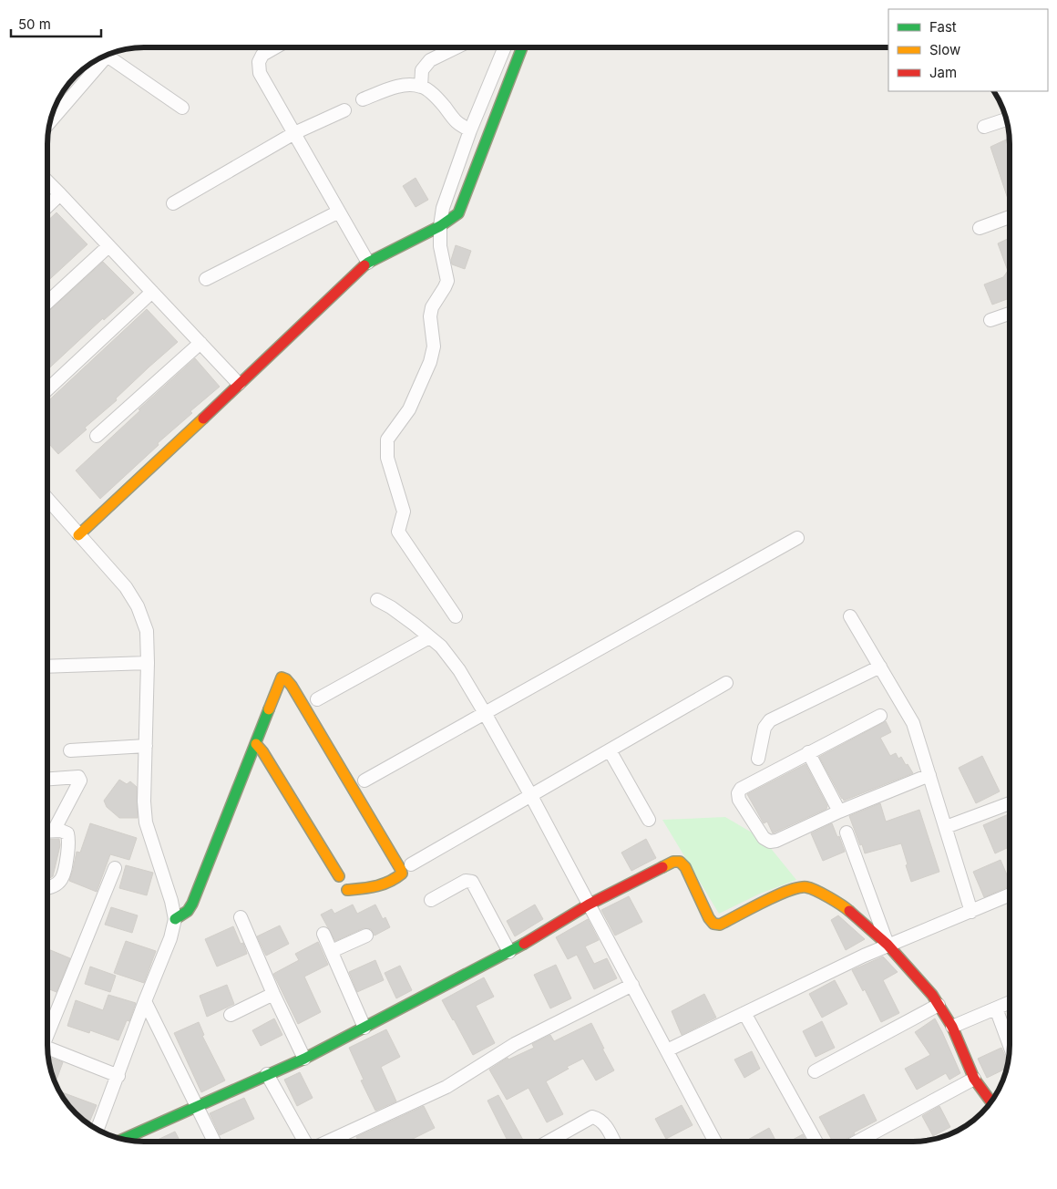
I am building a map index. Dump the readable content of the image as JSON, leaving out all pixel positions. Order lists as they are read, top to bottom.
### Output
{
  "legend": ["Fast", "Slow", "Jam"],
  "scale_bar": "50 m"
}
